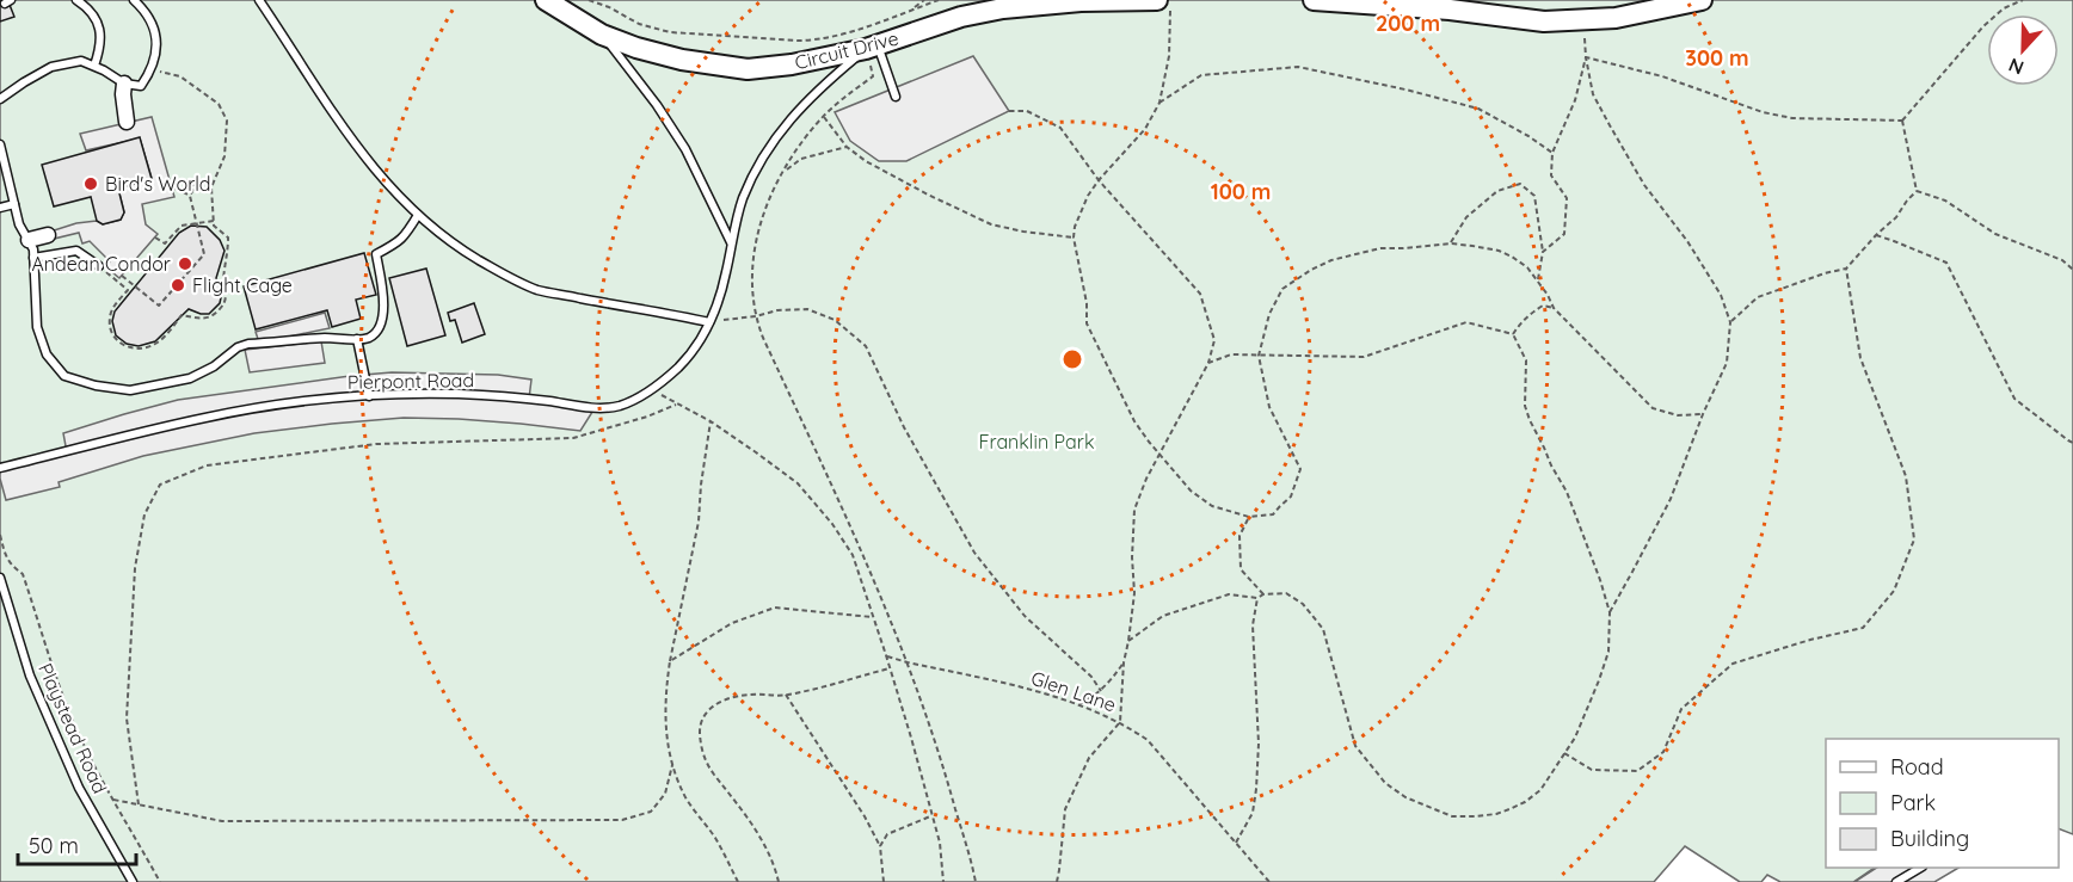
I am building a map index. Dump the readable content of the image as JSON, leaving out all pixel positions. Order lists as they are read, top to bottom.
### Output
{
  "streets": {
    "main road": ["Circuit Drive"],
    "lane": ["Pierpont Road", "Playstead Road"],
    "path": ["Glen Lane"]
  },
  "crossings": [
    ["Circuit Drive", "Pierpont Road"]
  ],
  "parks": ["Franklin Park"],
  "places": ["Bird's World", "Andean Condor", "Flight Cage"],
  "legend": ["Road", "Park", "Building"],
  "scale_bar": "50 m",
  "north": "bottom",
  "rings": ["200 m", "300 m", "100 m"]
}
